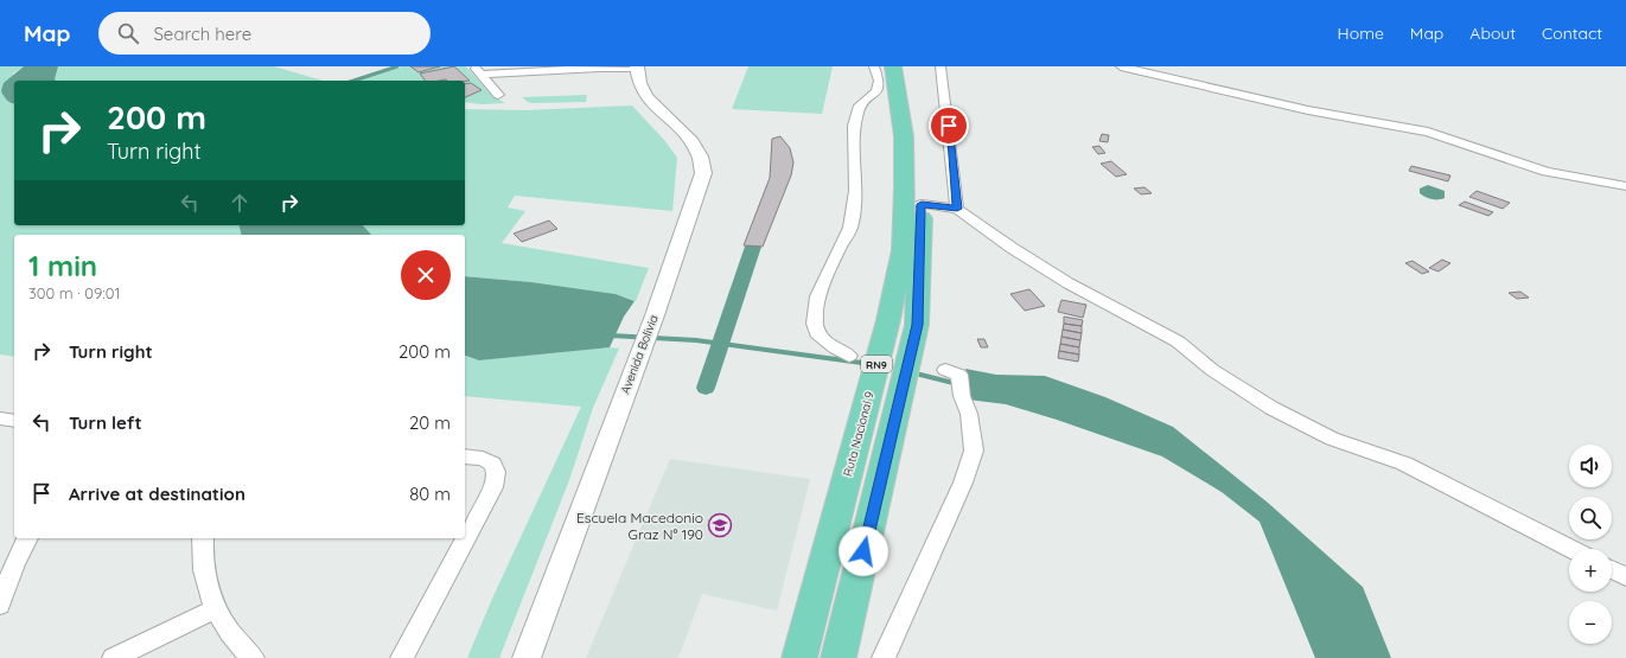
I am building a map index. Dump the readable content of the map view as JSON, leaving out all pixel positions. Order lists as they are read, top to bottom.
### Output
{
  "streets": {
    "highway": ["RN9", "Ruta Nacional 9"],
    "street": ["Avenida Bolivia"]
  },
  "places": {
    "school or university": ["Escuela Macedonio Graz N° 190"]
  },
  "page": {
    "header": "Map",
    "search": "Search here",
    "nav": [
      "Home",
      "Map",
      "About",
      "Contact"
    ],
    "turn": ["200 m", "Turn right"],
    "heading": ["1 min", "300 m · 09:01"],
    "list": [
      {
        "name": "Turn right",
        "value": "200 m"
      },
      {
        "name": "Turn left",
        "value": "20 m"
      },
      {
        "name": "Arrive at destination",
        "value": "80 m"
      }
    ],
    "map_buttons": ["+", "−"]
  }
}
